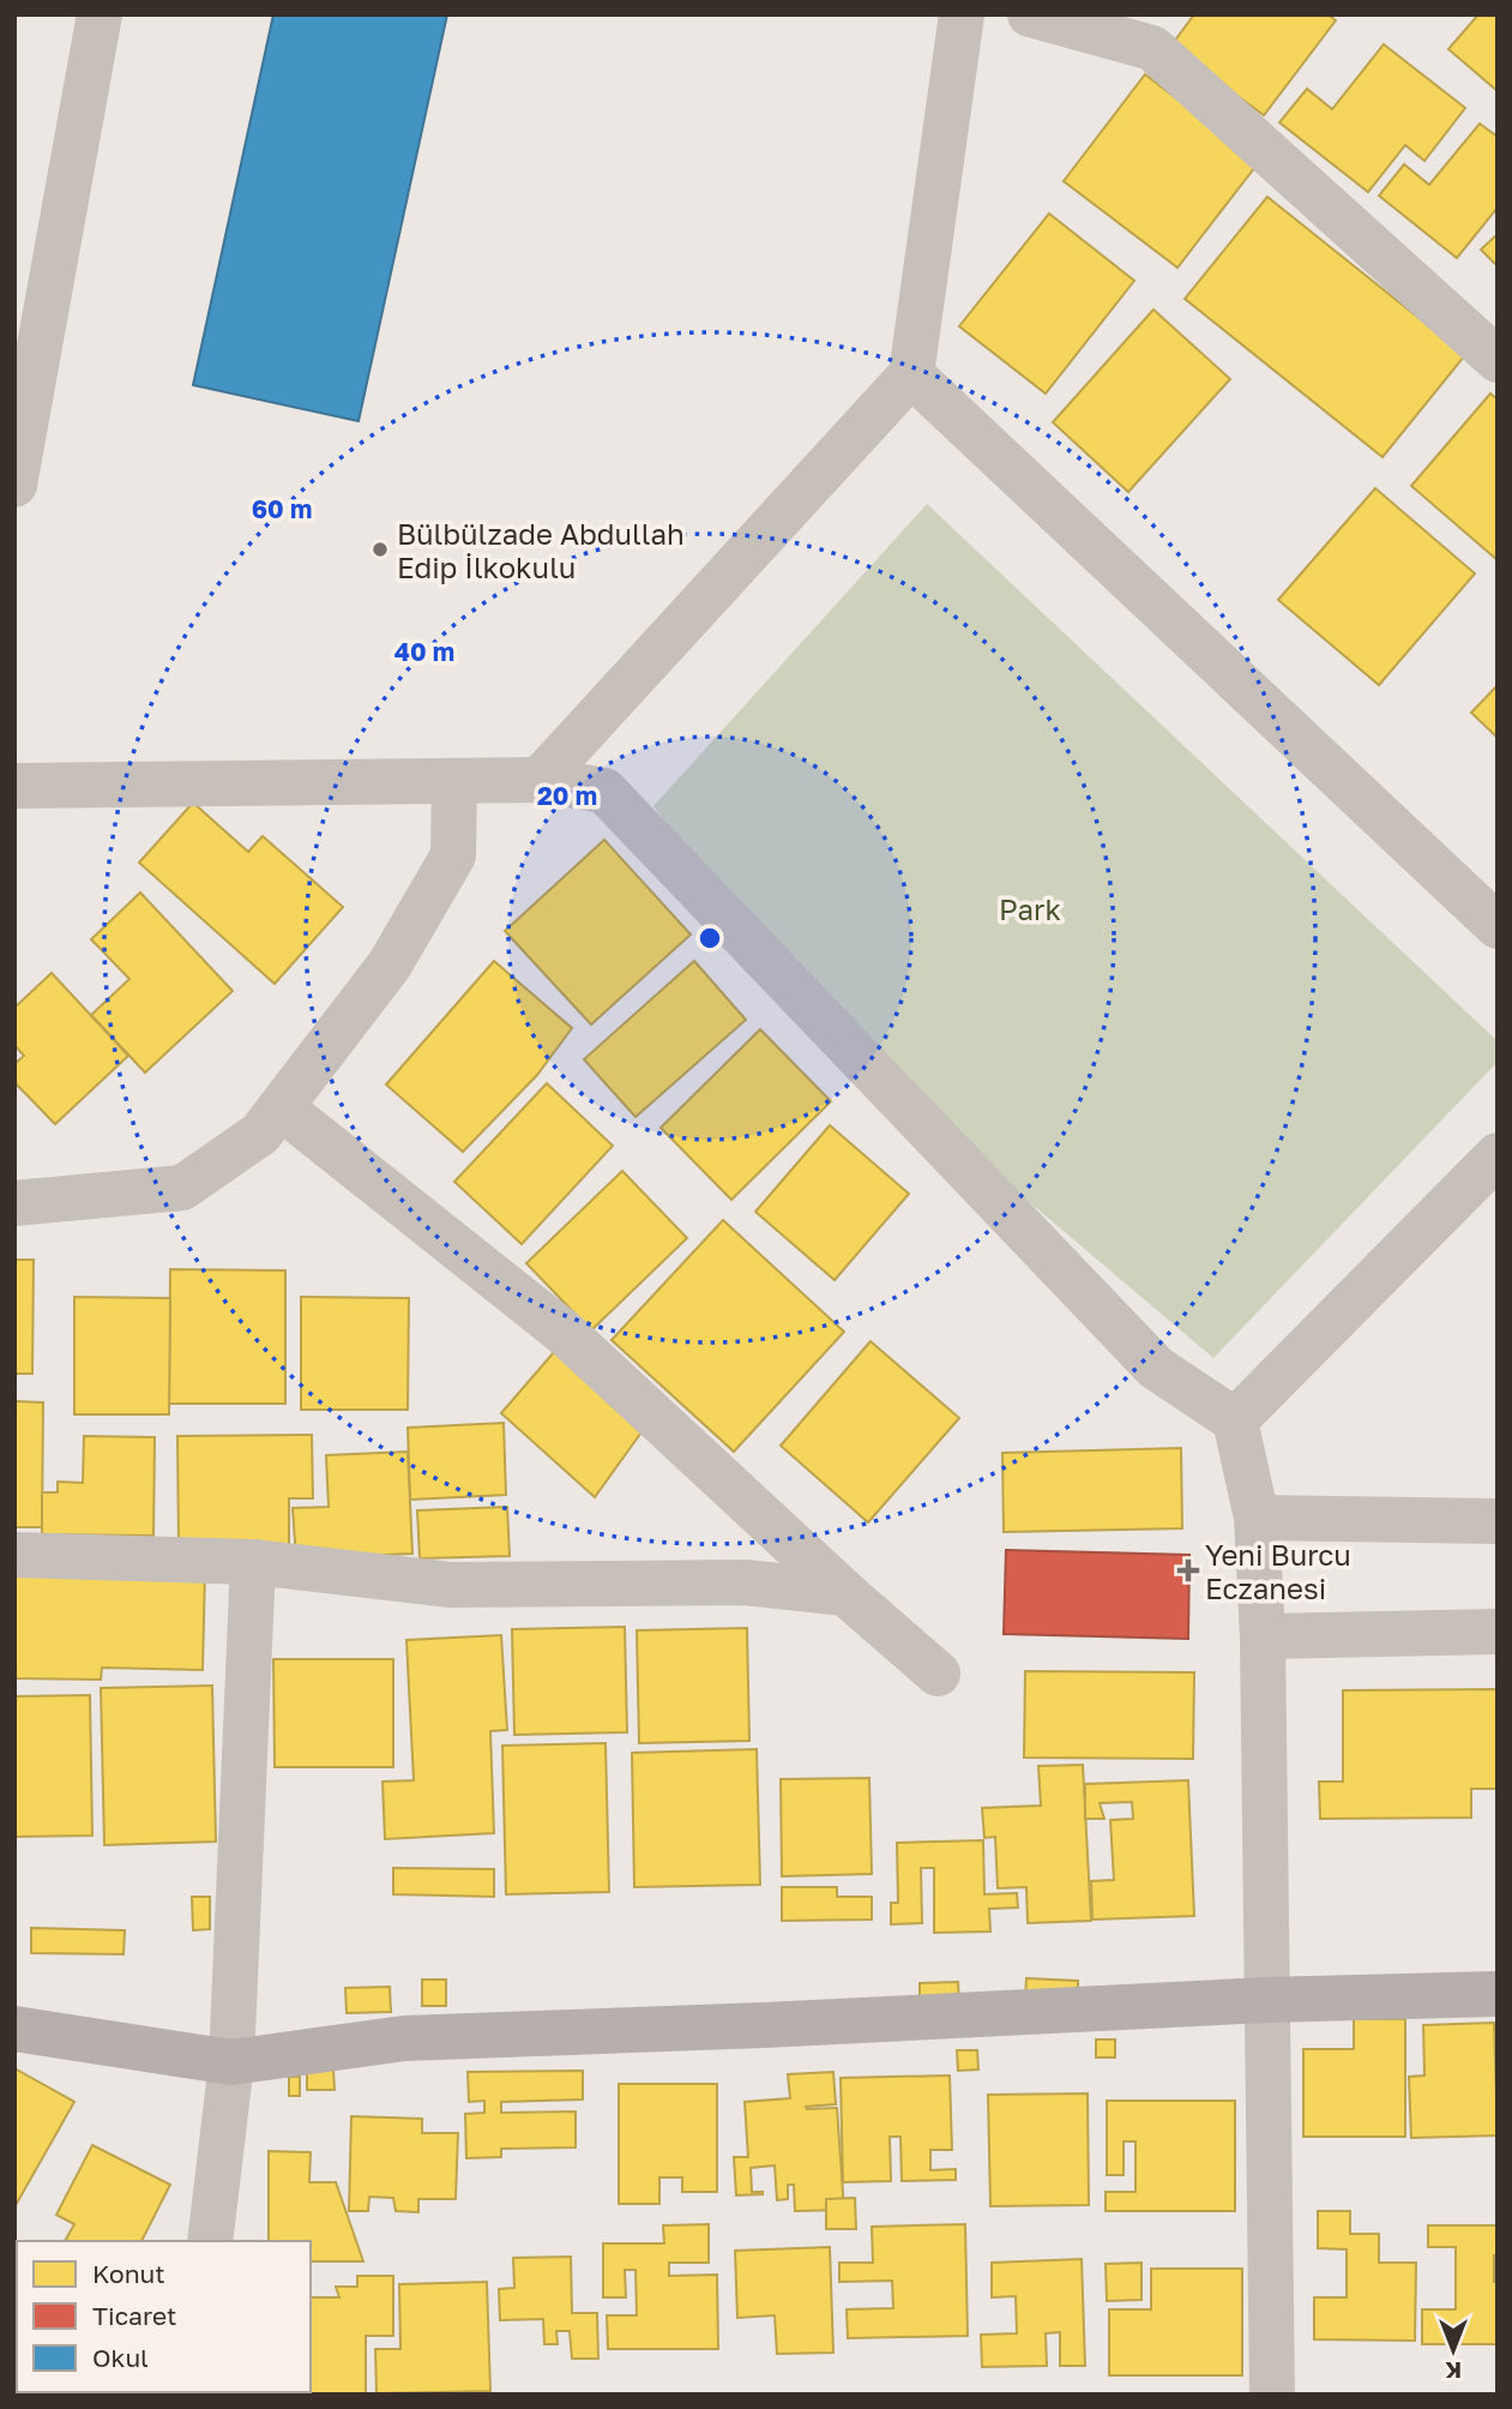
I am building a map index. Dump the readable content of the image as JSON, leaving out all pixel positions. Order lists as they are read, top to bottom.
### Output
{
  "parks": ["Park"],
  "places": {
    "other": ["Bülbülzade Abdullah Edip İlkokulu"],
    "health": ["Yeni Burcu Eczanesi"]
  },
  "legend": ["Konut", "Ticaret", "Okul"],
  "north": "bottom",
  "rings": ["60 m", "40 m", "20 m"]
}
